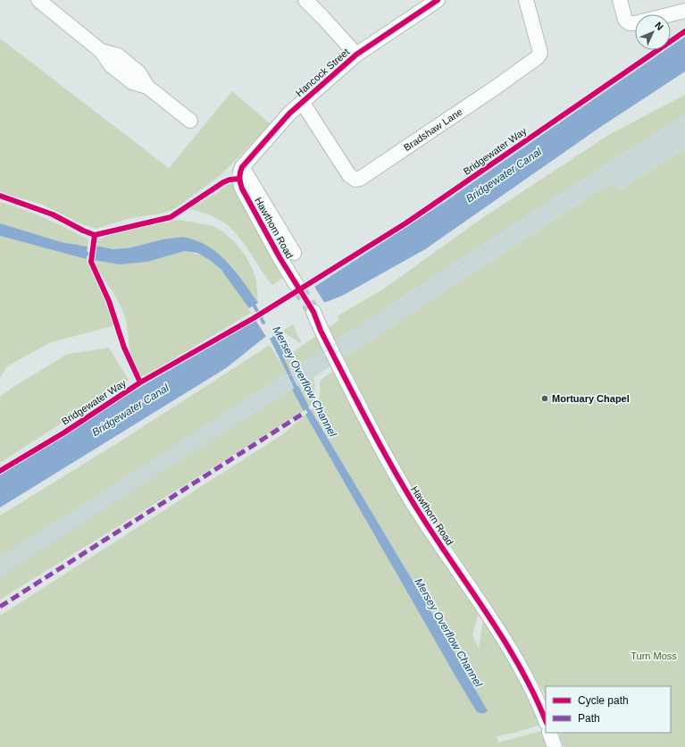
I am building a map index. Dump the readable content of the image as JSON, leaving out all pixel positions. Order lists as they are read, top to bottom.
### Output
{
  "streets": {
    "street": ["Hancock Street", "Bradshaw Lane", "Hawthorn Road"],
    "cycle path": ["Bridgewater Way"]
  },
  "crossings": [
    ["Hancock Street", "Bradshaw Lane"],
    ["Hancock Street", "Hawthorn Road"]
  ],
  "water": ["Bridgewater Canal", "Mersey Overflow Channel"],
  "parks": ["Turn Moss"],
  "places": ["Mortuary Chapel"],
  "legend": ["Cycle path", "Path"],
  "north": "top right"
}
